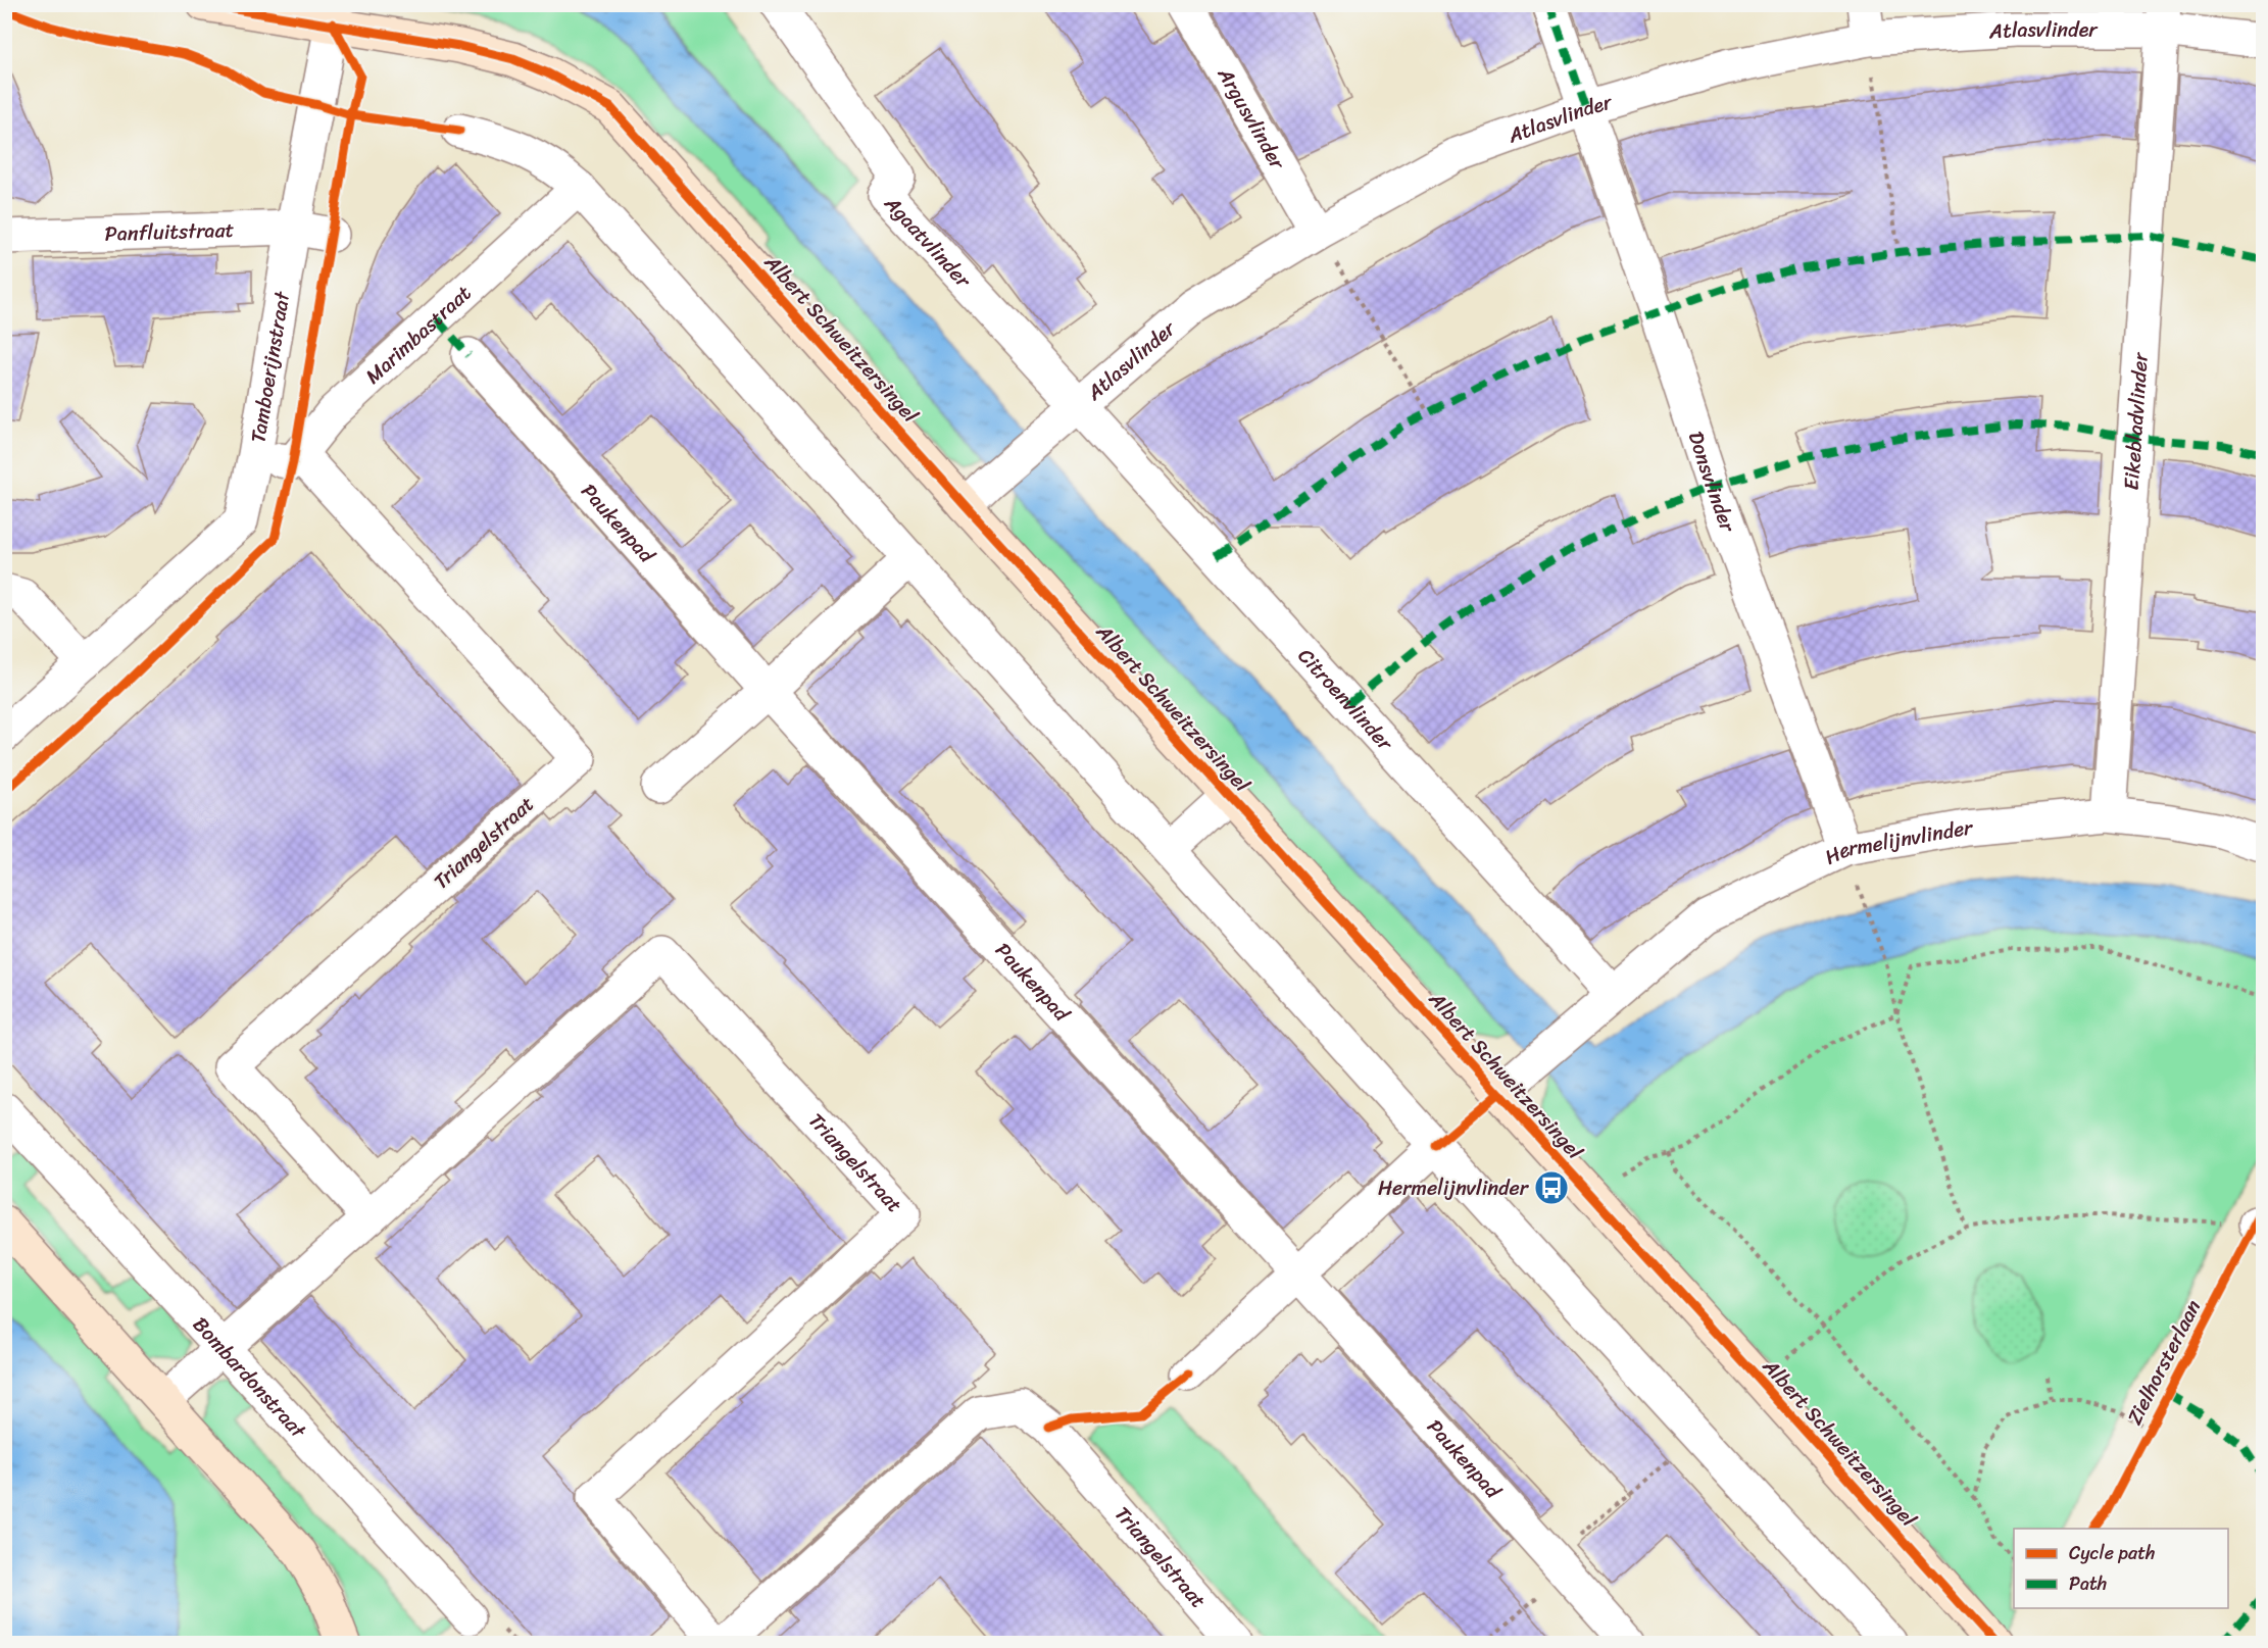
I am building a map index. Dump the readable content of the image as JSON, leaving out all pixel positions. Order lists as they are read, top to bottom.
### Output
{
  "streets": {
    "street": [
      "Atlasvlinder",
      "Argusvlinder",
      "Panfluitstraat",
      "Agaatvlinder",
      "Marimbastraat",
      "Albert Schweitzersingel",
      "Tamboerijnstraat",
      "Eikebladvlinder",
      "Donsvlinder",
      "Paukenpad",
      "Citroenvlinder",
      "Triangelstraat",
      "Hermelijnvlinder",
      "Bombardonstraat"
    ],
    "cycle path": ["Zielhorsterlaan"]
  },
  "crossings": [
    ["Atlasvlinder", "Argusvlinder"],
    ["Atlasvlinder", "Agaatvlinder"],
    ["Atlasvlinder", "Albert Schweitzersingel"],
    ["Atlasvlinder", "Eikebladvlinder"],
    ["Atlasvlinder", "Donsvlinder"],
    ["Atlasvlinder", "Citroenvlinder"],
    ["Panfluitstraat", "Tamboerijnstraat"],
    ["Agaatvlinder", "Citroenvlinder"],
    ["Marimbastraat", "Triangelstraat"],
    ["Albert Schweitzersingel", "Tamboerijnstraat"],
    ["Albert Schweitzersingel", "Hermelijnvlinder"],
    ["Eikebladvlinder", "Hermelijnvlinder"],
    ["Donsvlinder", "Hermelijnvlinder"],
    ["Citroenvlinder", "Hermelijnvlinder"],
    ["Triangelstraat", "Bombardonstraat"]
  ],
  "places": {
    "bus stop": ["Hermelijnvlinder"]
  },
  "legend": ["Cycle path", "Path"]
}
